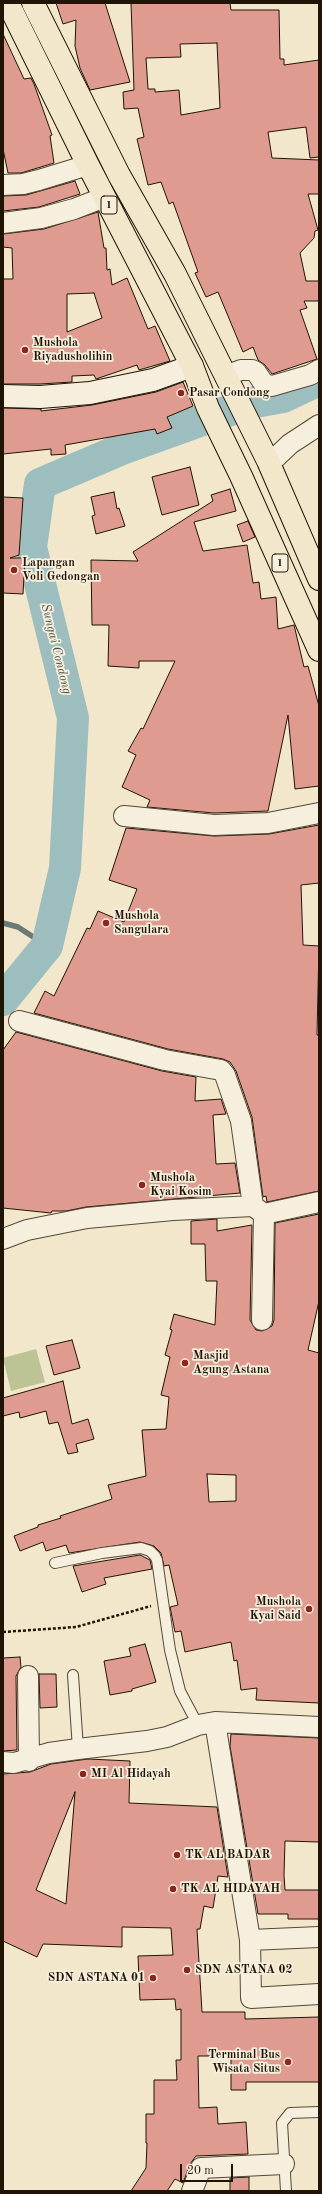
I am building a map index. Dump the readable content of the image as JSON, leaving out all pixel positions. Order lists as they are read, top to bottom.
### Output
{
  "streets": {
    "highway": ["1"]
  },
  "water": ["Sungai Condong"],
  "places": [
    "Mushola Riyadusholihin",
    "Pasar Condong",
    "Lapangan Voli Gedongan",
    "Mushola Sangulara",
    "Mushola Kyai Kosim",
    "Masjid Agung Astana",
    "Mushola Kyai Said",
    "MI Al Hidayah",
    "TK AL BADAR",
    "TK AL HIDAYAH",
    "SDN ASTANA 02",
    "SDN ASTANA 01",
    "Terminal Bus Wisata Situs"
  ],
  "scale_bar": "20 m"
}
